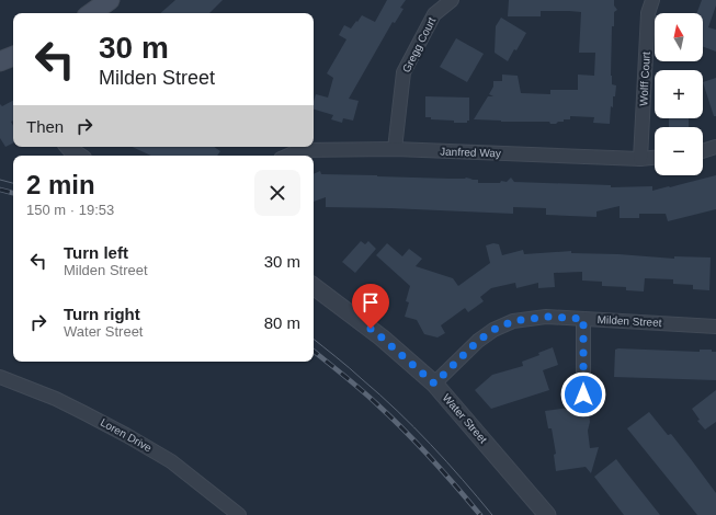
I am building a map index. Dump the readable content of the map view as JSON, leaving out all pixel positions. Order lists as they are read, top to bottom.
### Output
{
  "streets": {
    "street": [
      "Gregg Court",
      "Wolff Court",
      "Janfred Way",
      "Milden Street",
      "Water Street",
      "Loren Drive"
    ]
  },
  "crossings": [
    ["Gregg Court", "Janfred Way"],
    ["Wolff Court", "Janfred Way"],
    ["Milden Street", "Water Street"]
  ],
  "north": "top",
  "page": {
    "map_buttons": ["+", "−"],
    "turn": ["30 m", "Milden Street"],
    "then": "Then",
    "heading": ["2 min", "150 m · 19:53"],
    "list": [
      {
        "name": "Turn left",
        "note": "Milden Street",
        "value": "30 m"
      },
      {
        "name": "Turn right",
        "note": "Water Street",
        "value": "80 m"
      }
    ]
  }
}
